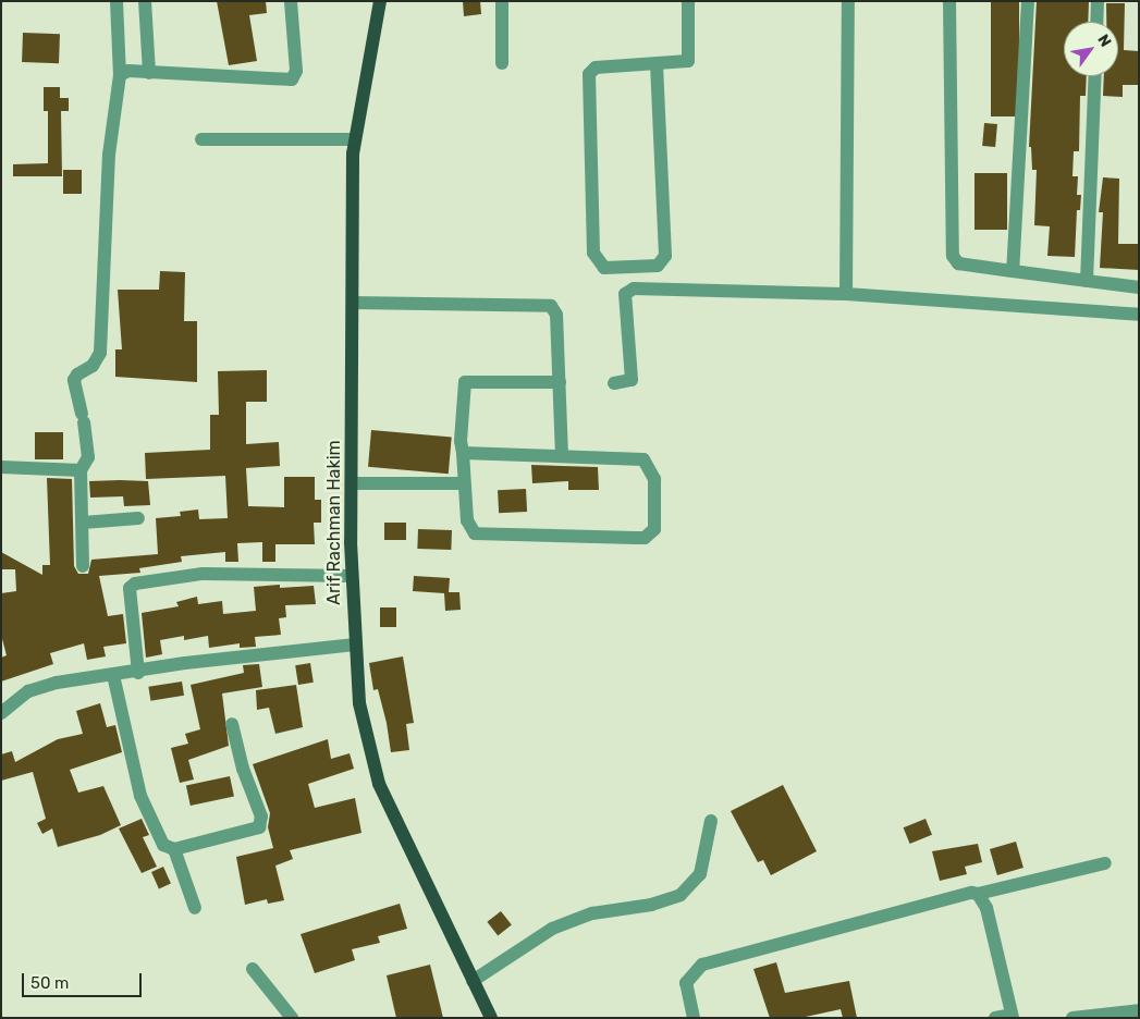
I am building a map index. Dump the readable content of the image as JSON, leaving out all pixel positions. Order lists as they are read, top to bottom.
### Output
{
  "streets": {
    "main road": ["Arif Rachman Hakim"]
  },
  "scale_bar": "50 m",
  "north": "top right"
}
